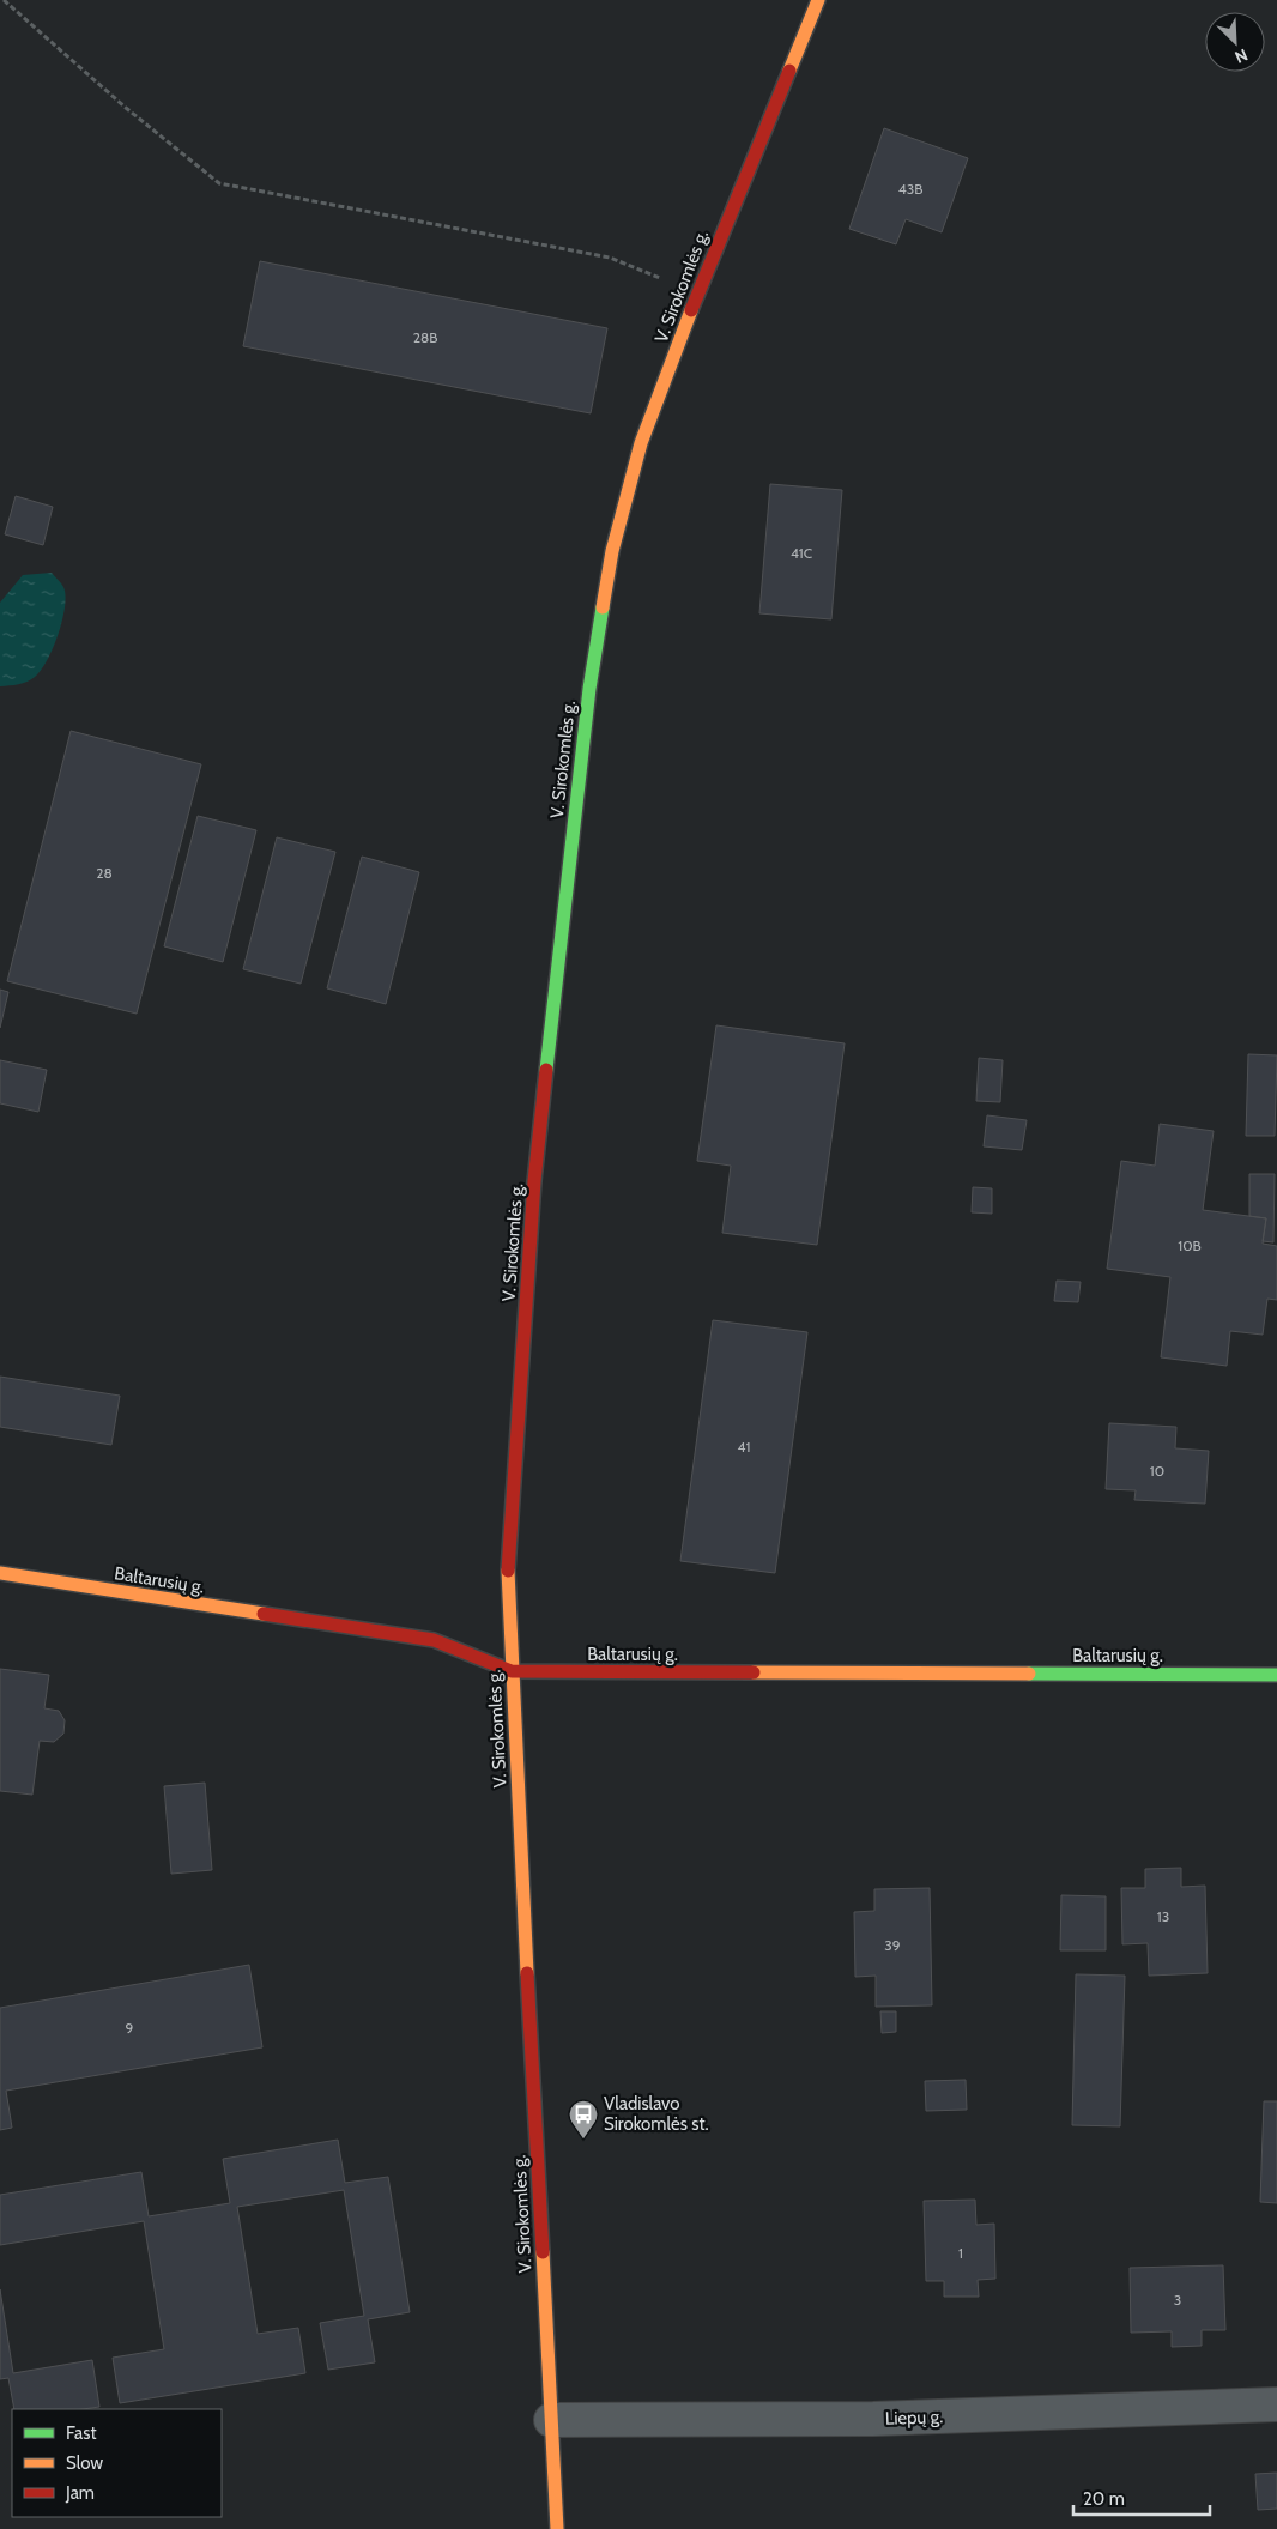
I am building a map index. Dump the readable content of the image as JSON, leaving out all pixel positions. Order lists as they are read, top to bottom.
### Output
{
  "streets": {
    "street": ["V. Sirokomlės g.", "Baltarusių g.", "Liepų g."]
  },
  "crossings": [
    ["V. Sirokomlės g.", "Baltarusių g."],
    ["V. Sirokomlės g.", "Liepų g."]
  ],
  "places": {
    "bus stop": ["Vladislavo Sirokomlės st."]
  },
  "house_numbers": [
    "43B",
    "28B",
    "41C",
    "28",
    "10B",
    "41",
    "10",
    "13",
    "39",
    "9",
    "1",
    "3"
  ],
  "legend": ["Fast", "Slow", "Jam"],
  "scale_bar": "20 m",
  "north": "bottom right"
}
